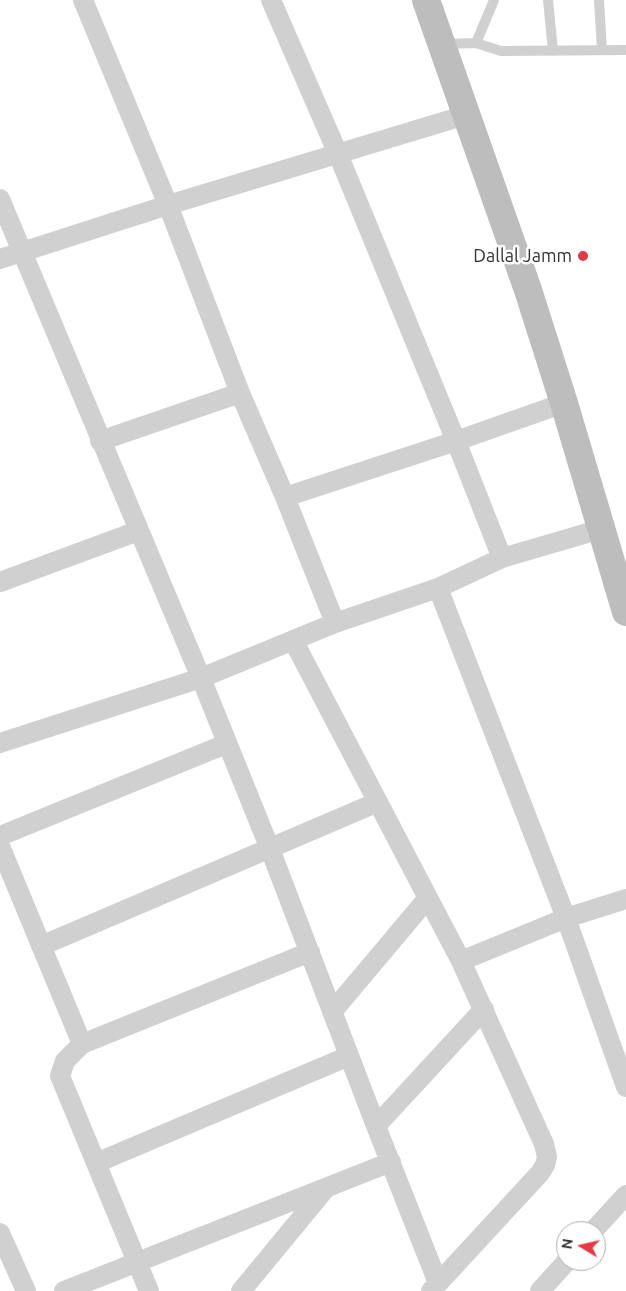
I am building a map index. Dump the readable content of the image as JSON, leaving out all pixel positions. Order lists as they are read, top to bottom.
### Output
{
  "places": ["Dallal Jamm"],
  "north": "left"
}
